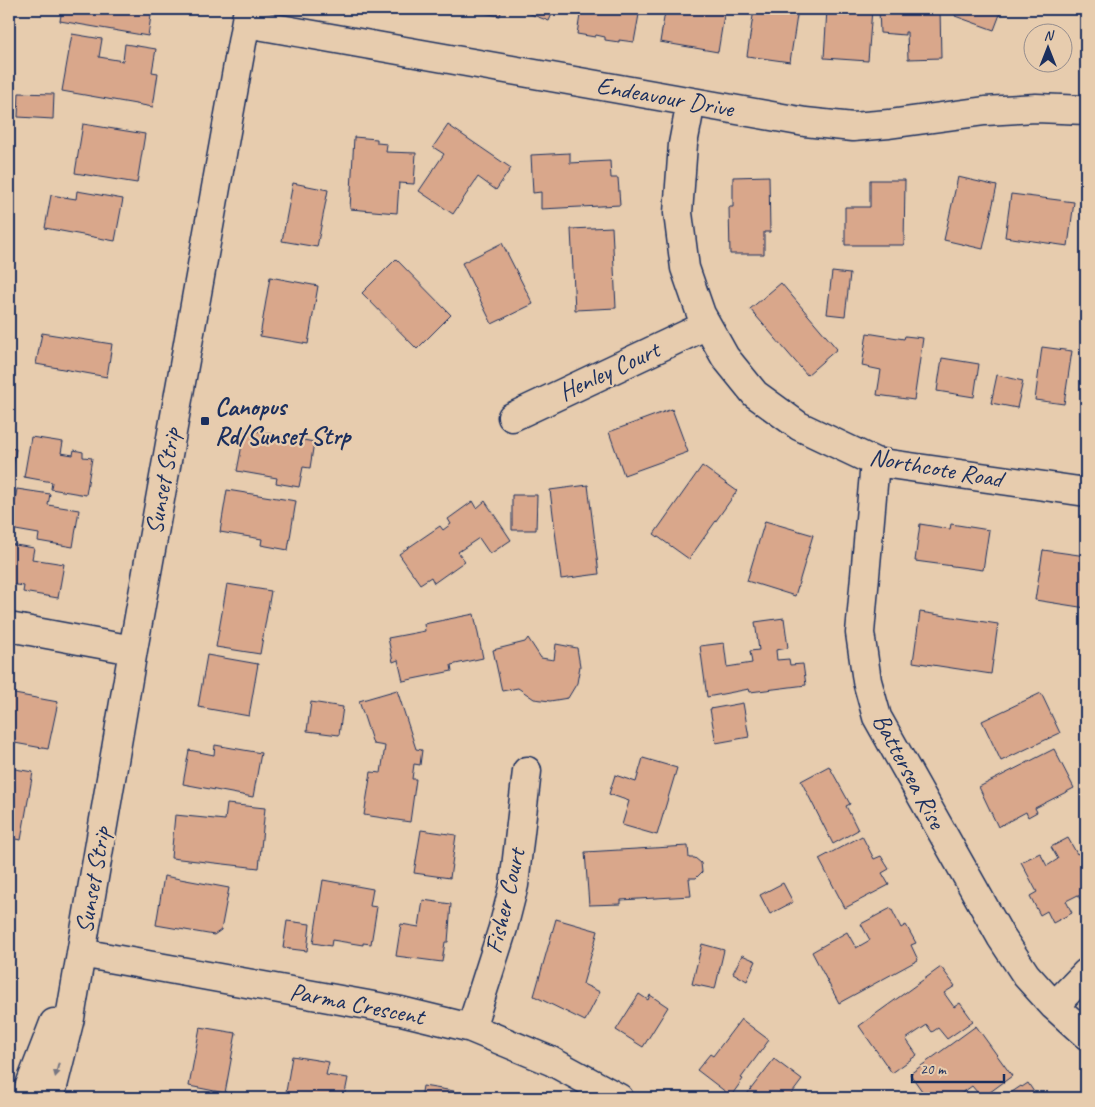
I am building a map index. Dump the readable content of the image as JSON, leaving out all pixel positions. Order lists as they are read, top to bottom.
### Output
{
  "streets": {
    "street": [
      "Endeavour Drive",
      "Henley Court",
      "Northcote Road",
      "Sunset Strip",
      "Battersea Rise",
      "Fisher Court",
      "Parma Crescent"
    ]
  },
  "crossings": [
    ["Endeavour Drive", "Northcote Road"],
    ["Endeavour Drive", "Sunset Strip"],
    ["Henley Court", "Northcote Road"],
    ["Northcote Road", "Battersea Rise"],
    ["Sunset Strip", "Parma Crescent"],
    ["Fisher Court", "Parma Crescent"]
  ],
  "places": {
    "transit": ["Canopus Rd/Sunset Strp"]
  },
  "scale_bar": "20 m",
  "north": "top"
}
